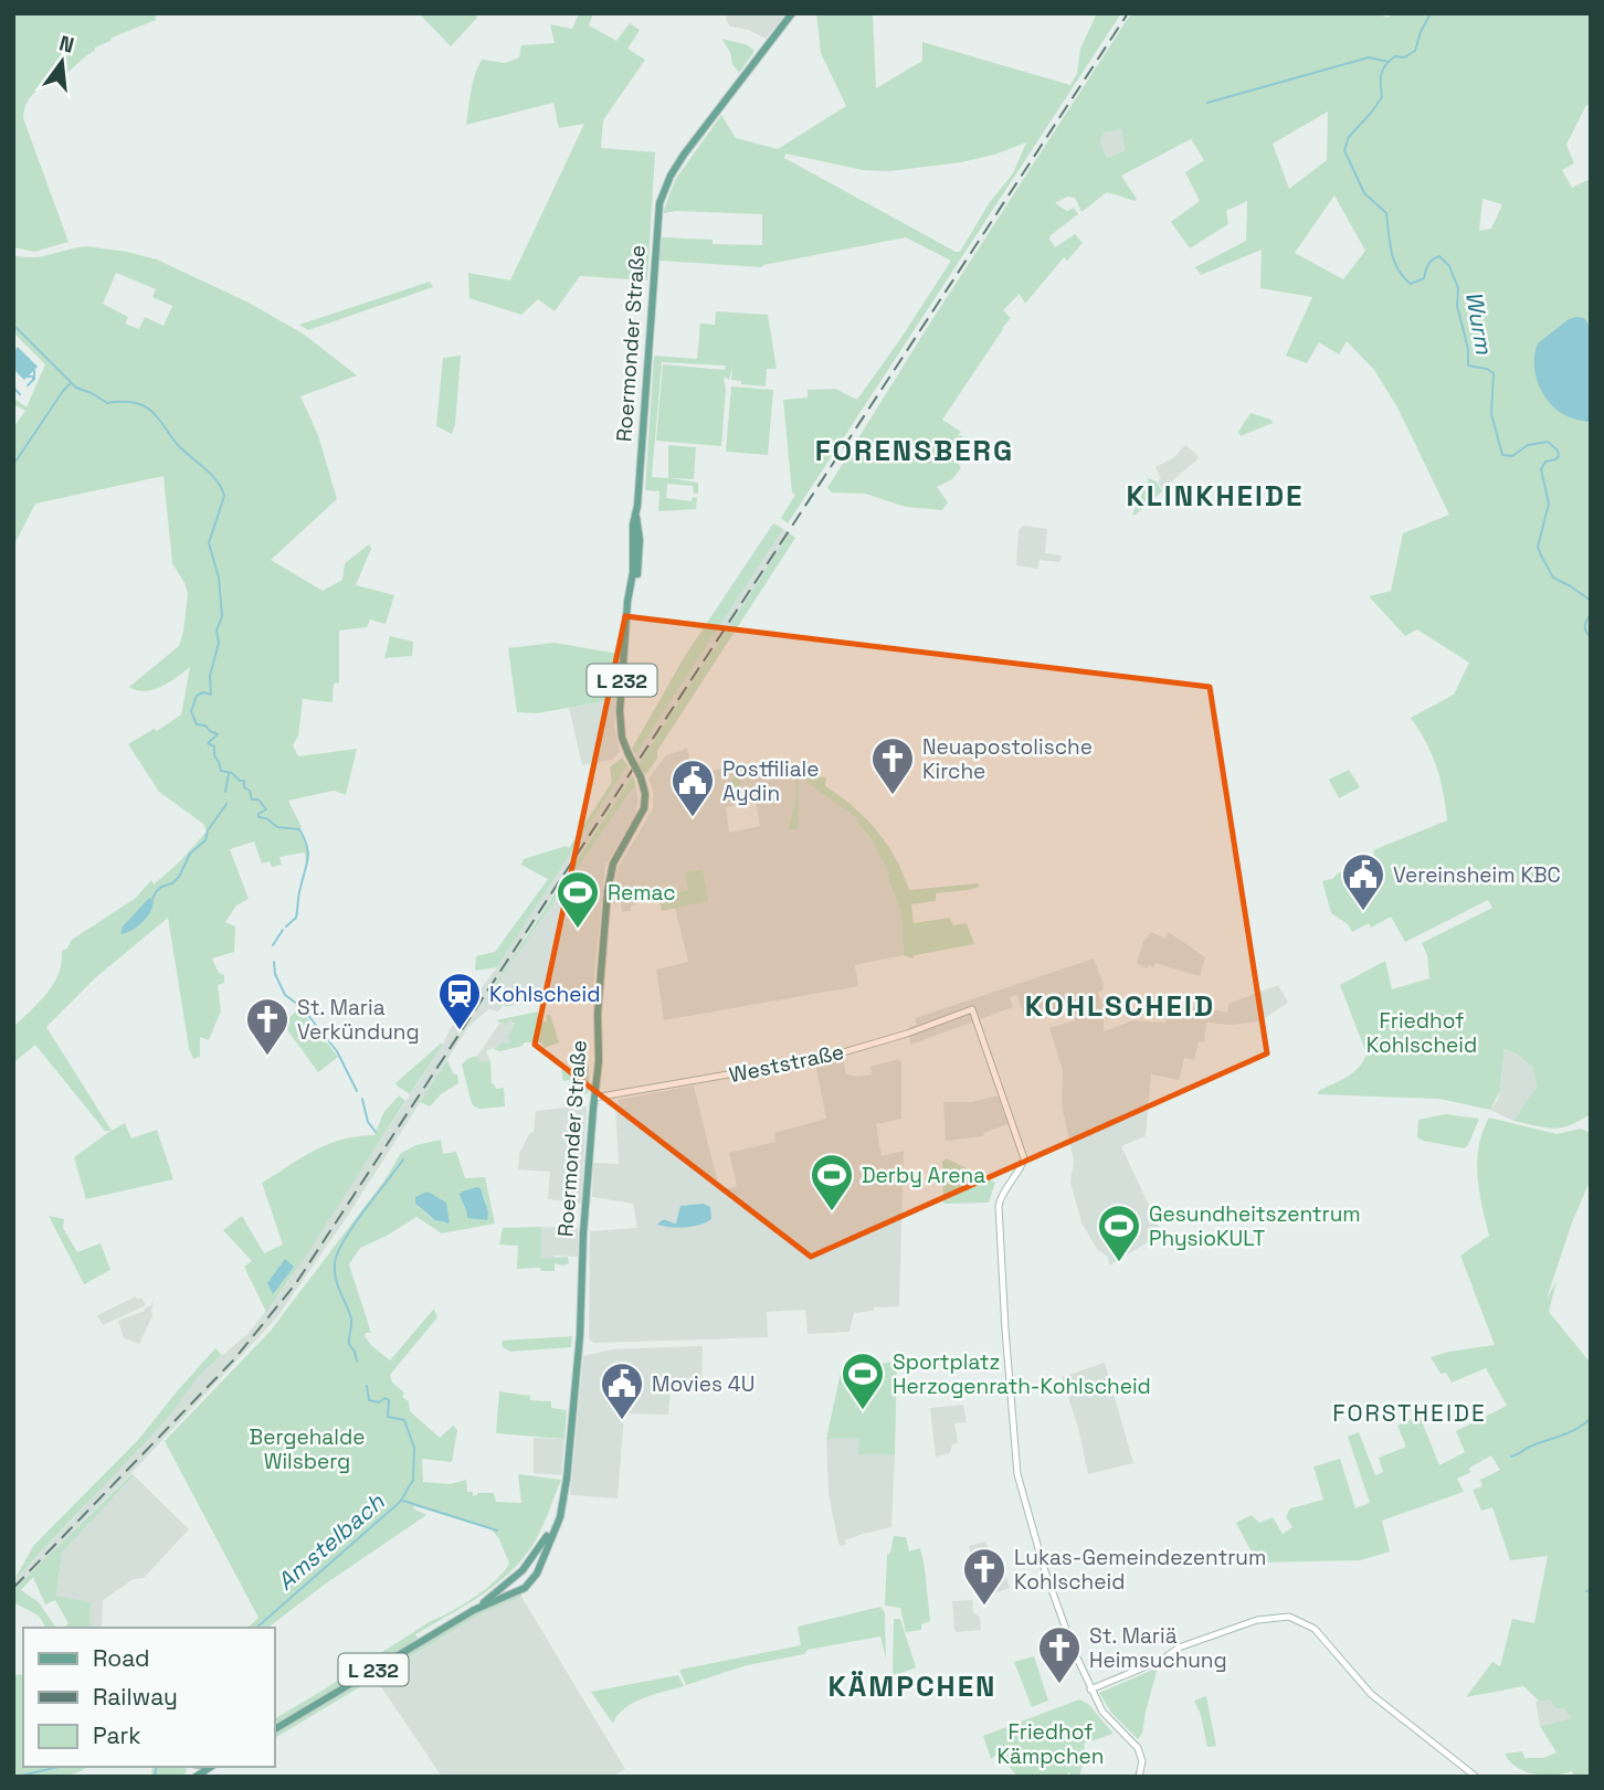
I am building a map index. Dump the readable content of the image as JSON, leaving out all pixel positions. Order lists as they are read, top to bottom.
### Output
{
  "streets": {
    "main road": ["Roermonder Straße", "L 232", "Weststraße"]
  },
  "crossings": [
    ["Roermonder Straße", "Weststraße"]
  ],
  "districts": [
    "FORENSBERG",
    "KLINKHEIDE",
    "KOHLSCHEID",
    "FORSTHEIDE",
    "KÄMPCHEN"
  ],
  "water": ["Wurm", "Amstelbach"],
  "parks": ["Friedhof Kohlscheid", "Bergehalde Wilsberg", "Friedhof Kämpchen"],
  "places": {
    "church": [
      "Neuapostolische Kirche",
      "St. Maria Verkündung",
      "Lukas-Gemeindezentrum Kohlscheid",
      "St. Mariä Heimsuchung"
    ],
    "public building": ["Postfiliale Aydin", "Vereinsheim KBC", "Movies 4U"],
    "sports": [
      "Remac",
      "Derby Arena",
      "Gesundheitszentrum PhysioKULT",
      "Sportplatz Herzogenrath-Kohlscheid"
    ],
    "station": ["Kohlscheid"]
  },
  "legend": ["Road", "Railway", "Park"],
  "north": "top"
}
